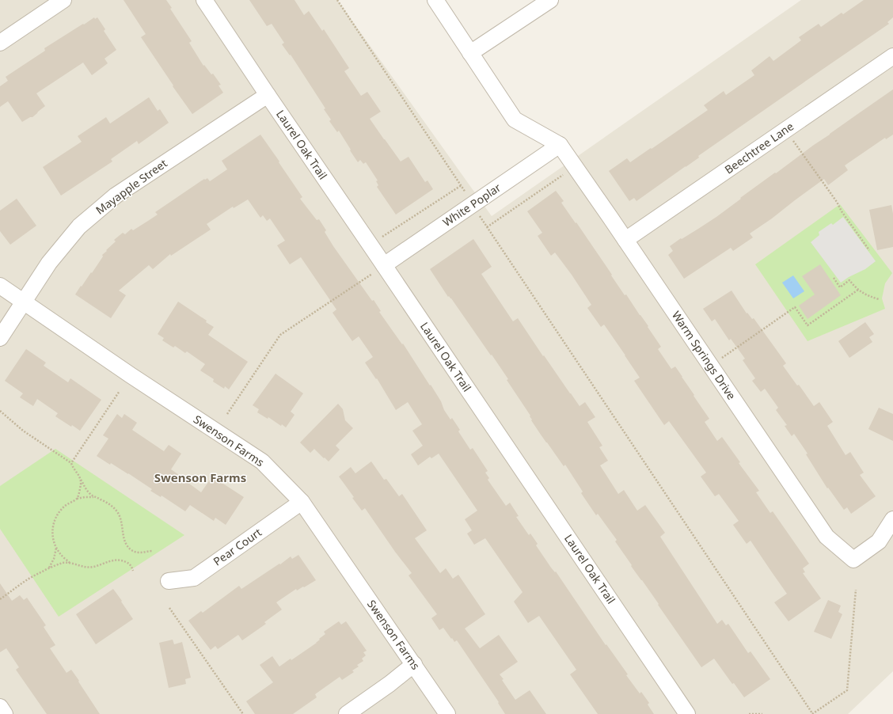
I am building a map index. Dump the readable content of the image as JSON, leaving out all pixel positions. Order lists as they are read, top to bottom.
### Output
{
  "streets": {
    "street": [
      "Laurel Oak Trail",
      "Beechtree Lane",
      "Mayapple Street",
      "White Poplar",
      "Warm Springs Drive",
      "Swenson Farms",
      "Pear Court"
    ]
  },
  "crossings": [
    ["Laurel Oak Trail", "Mayapple Street"],
    ["Laurel Oak Trail", "White Poplar"],
    ["Beechtree Lane", "Warm Springs Drive"],
    ["Mayapple Street", "Swenson Farms"],
    ["White Poplar", "Warm Springs Drive"],
    ["Swenson Farms", "Pear Court"]
  ],
  "districts": ["Swenson Farms"]
}
